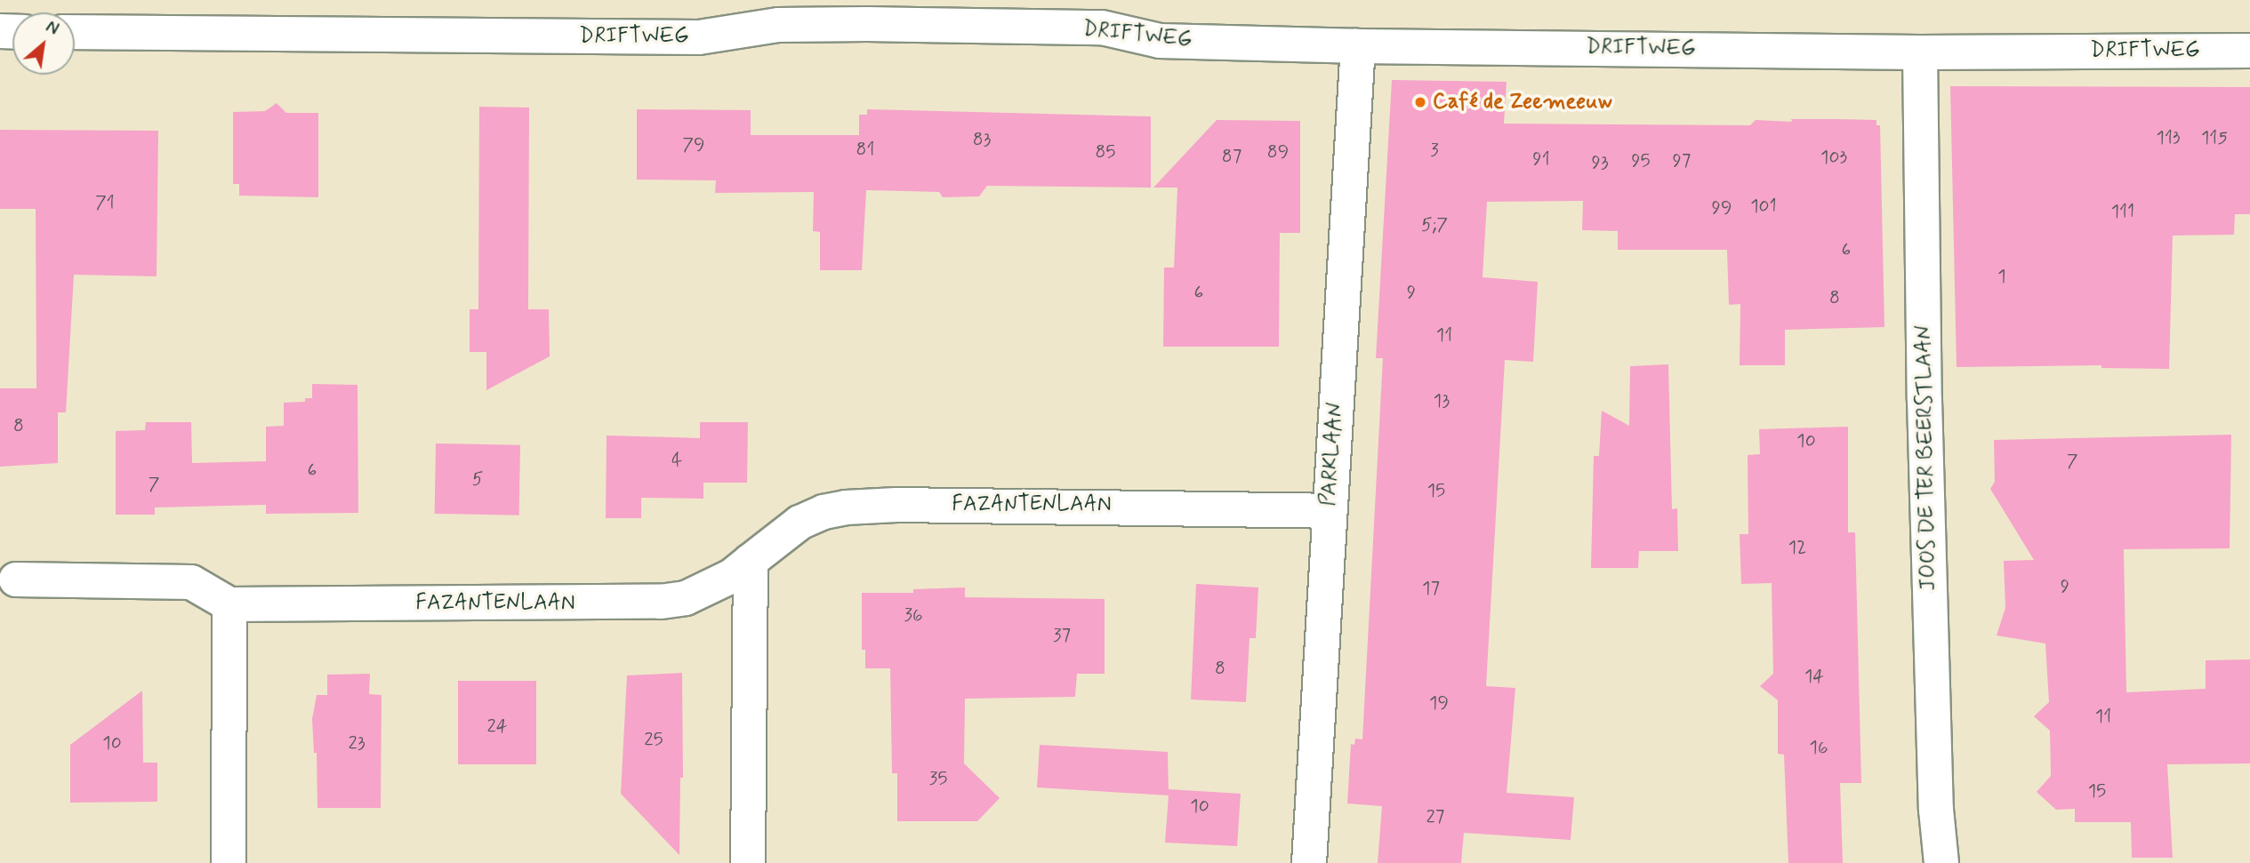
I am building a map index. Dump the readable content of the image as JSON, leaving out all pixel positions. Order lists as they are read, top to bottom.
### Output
{
  "streets": {
    "street": [
      "DRIFTWEG",
      "PARKLAAN",
      "JOOS DE TER BEERSTLAAN",
      "FAZANTENLAAN"
    ]
  },
  "crossings": [
    ["DRIFTWEG", "PARKLAAN"],
    ["DRIFTWEG", "JOOS DE TER BEERSTLAAN"],
    ["PARKLAAN", "FAZANTENLAAN"]
  ],
  "places": ["Café de Zeemeeuw"],
  "house_numbers": [
    "113",
    "115",
    "83",
    "79",
    "81",
    "3",
    "85",
    "89",
    "87",
    "103",
    "91",
    "95",
    "97",
    "93",
    "71",
    "101",
    "99",
    "111",
    "5;7",
    "6",
    "1",
    "6",
    "9",
    "8",
    "11",
    "13",
    "8",
    "10",
    "4",
    "7",
    "6",
    "5",
    "7",
    "15",
    "12",
    "9",
    "17",
    "36",
    "37",
    "8",
    "14",
    "19",
    "11",
    "24",
    "25",
    "10",
    "23",
    "16",
    "35",
    "15",
    "10",
    "27"
  ],
  "north": "top right"
}
